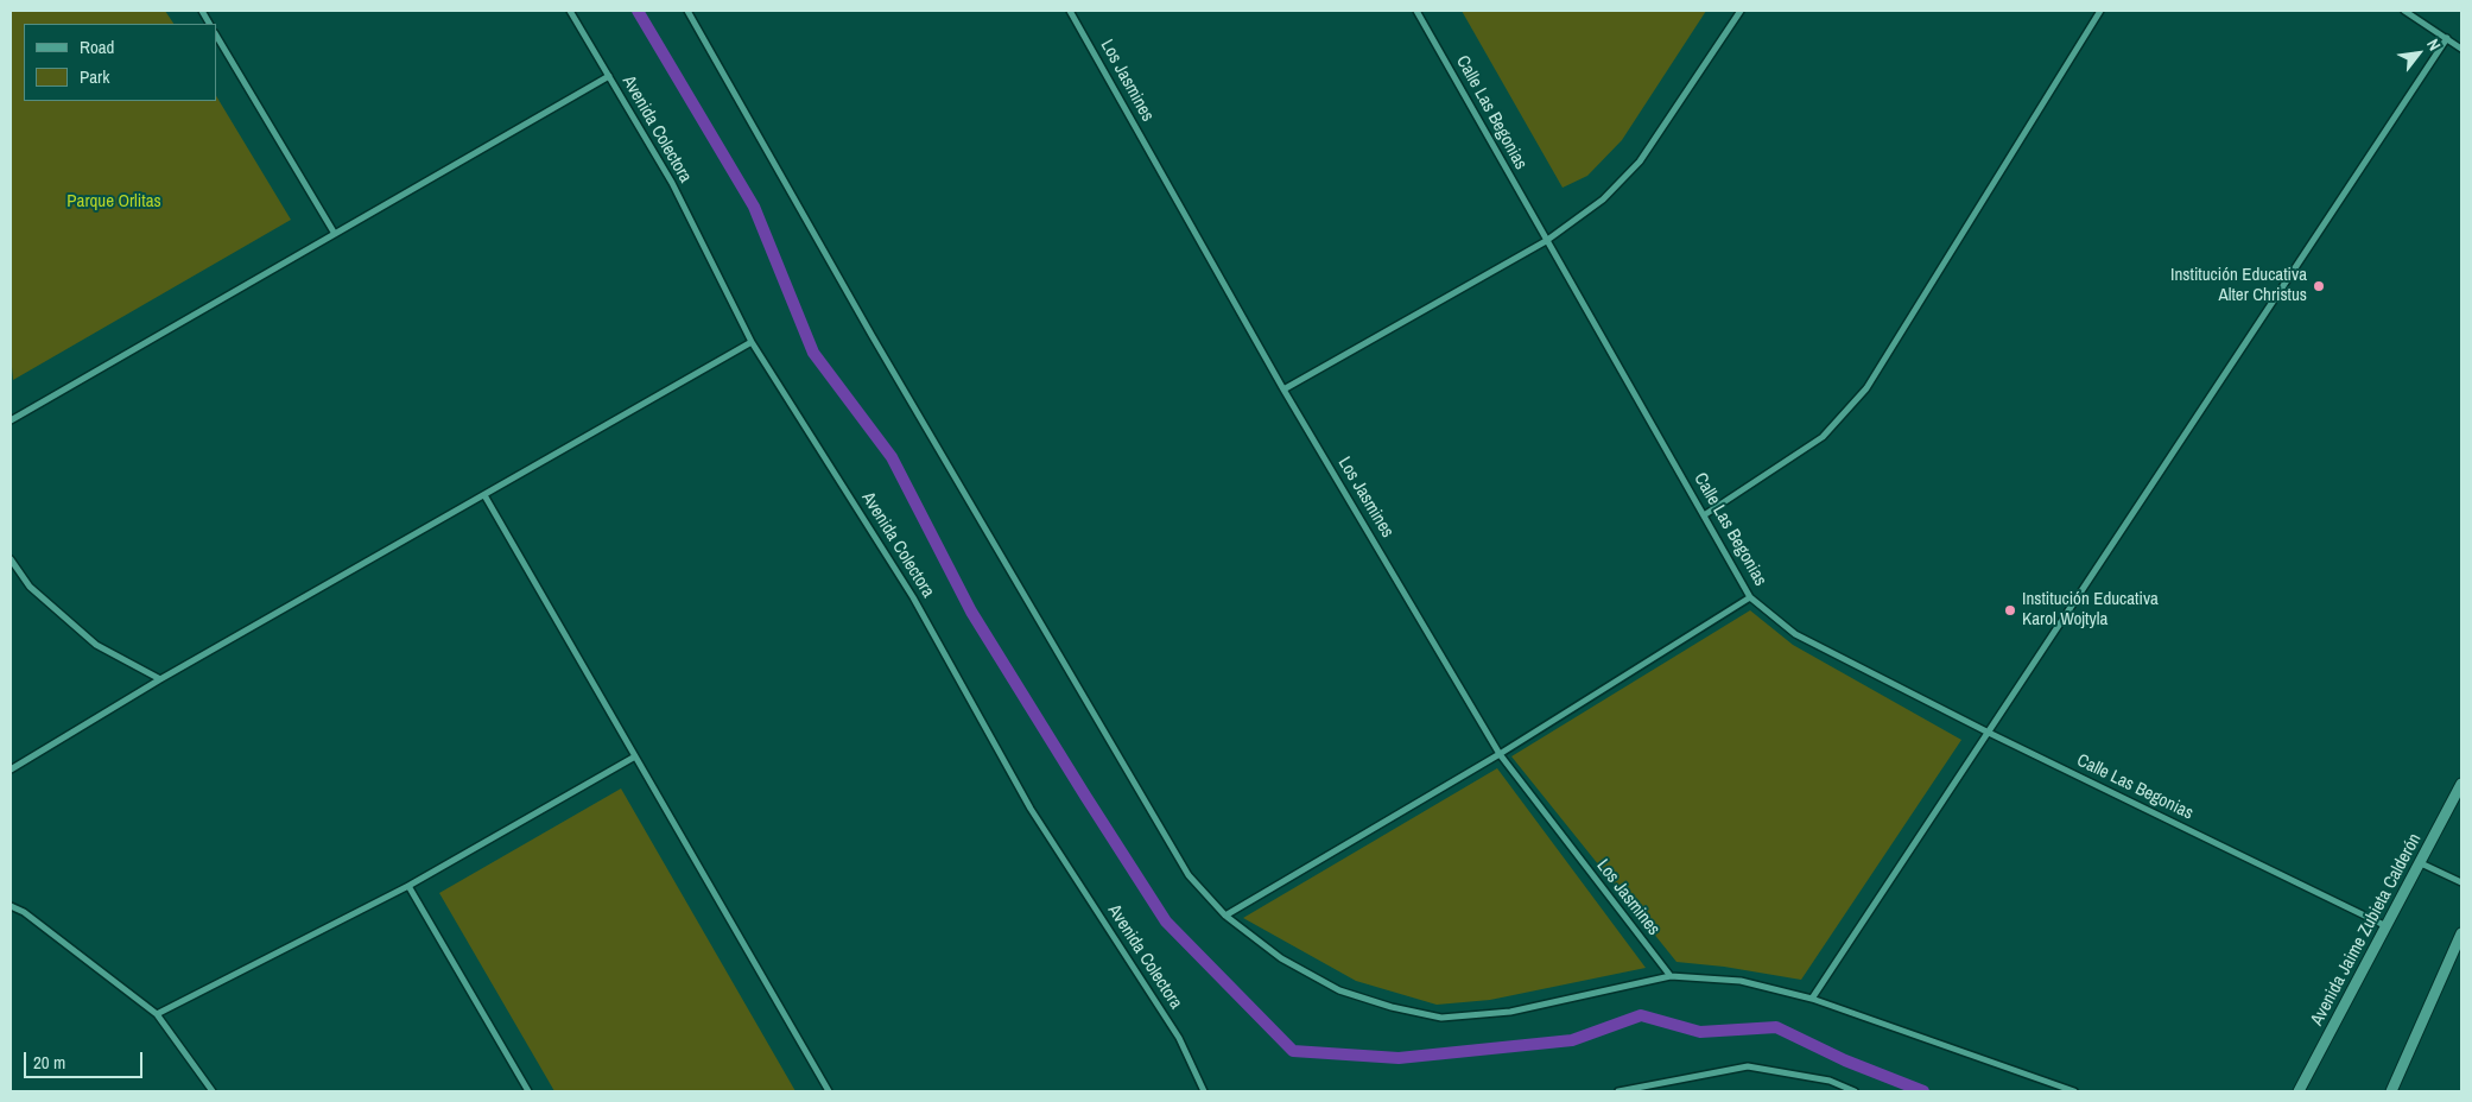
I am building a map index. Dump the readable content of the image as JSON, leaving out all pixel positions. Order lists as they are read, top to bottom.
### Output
{
  "streets": {
    "street": [
      "Los Jasmines",
      "Calle Las Begonias",
      "Avenida Colectora",
      "Avenida Jaime Zubieta Calderón"
    ]
  },
  "crossings": [
    ["Calle Las Begonias", "Avenida Jaime Zubieta Calderón"]
  ],
  "parks": ["Parque Orlitas"],
  "places": ["Institución Educativa Alter Christus", "Institución Educativa Karol Wojtyla"],
  "legend": ["Road", "Park"],
  "scale_bar": "20 m",
  "north": "top right"
}
